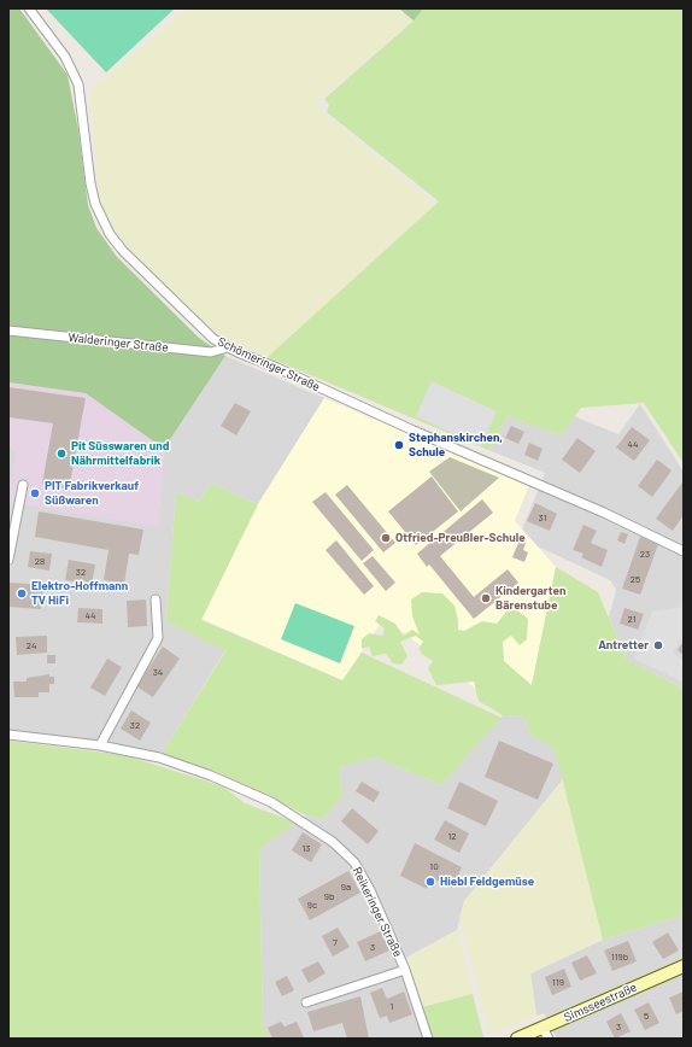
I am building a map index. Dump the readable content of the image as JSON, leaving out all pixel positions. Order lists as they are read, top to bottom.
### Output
{
  "streets": {
    "main road": ["Simsseestraße"],
    "street": ["Walderinger Straße", "Schömeringer Straße", "Reikeringer Straße"]
  },
  "crossings": [
    ["Walderinger Straße", "Schömeringer Straße"]
  ],
  "places": [
    "Stephanskirchen, Schule",
    "Pit Süsswaren und Nährmittelfabrik",
    "PIT Fabrikverkauf Süßwaren",
    "Otfried-Preußler-Schule",
    "Elektro-Hoffmann TV HiFi",
    "Kindergarten Bärenstube",
    "Antretter",
    "Hiebl Feldgemüse"
  ],
  "house_numbers": [
    "44",
    "31",
    "23",
    "28",
    "32",
    "25",
    "44",
    "21",
    "24",
    "34",
    "32",
    "12",
    "13",
    "10",
    "9a",
    "9b",
    "9c",
    "7",
    "3",
    "119b",
    "119",
    "1",
    "5",
    "3"
  ]
}
